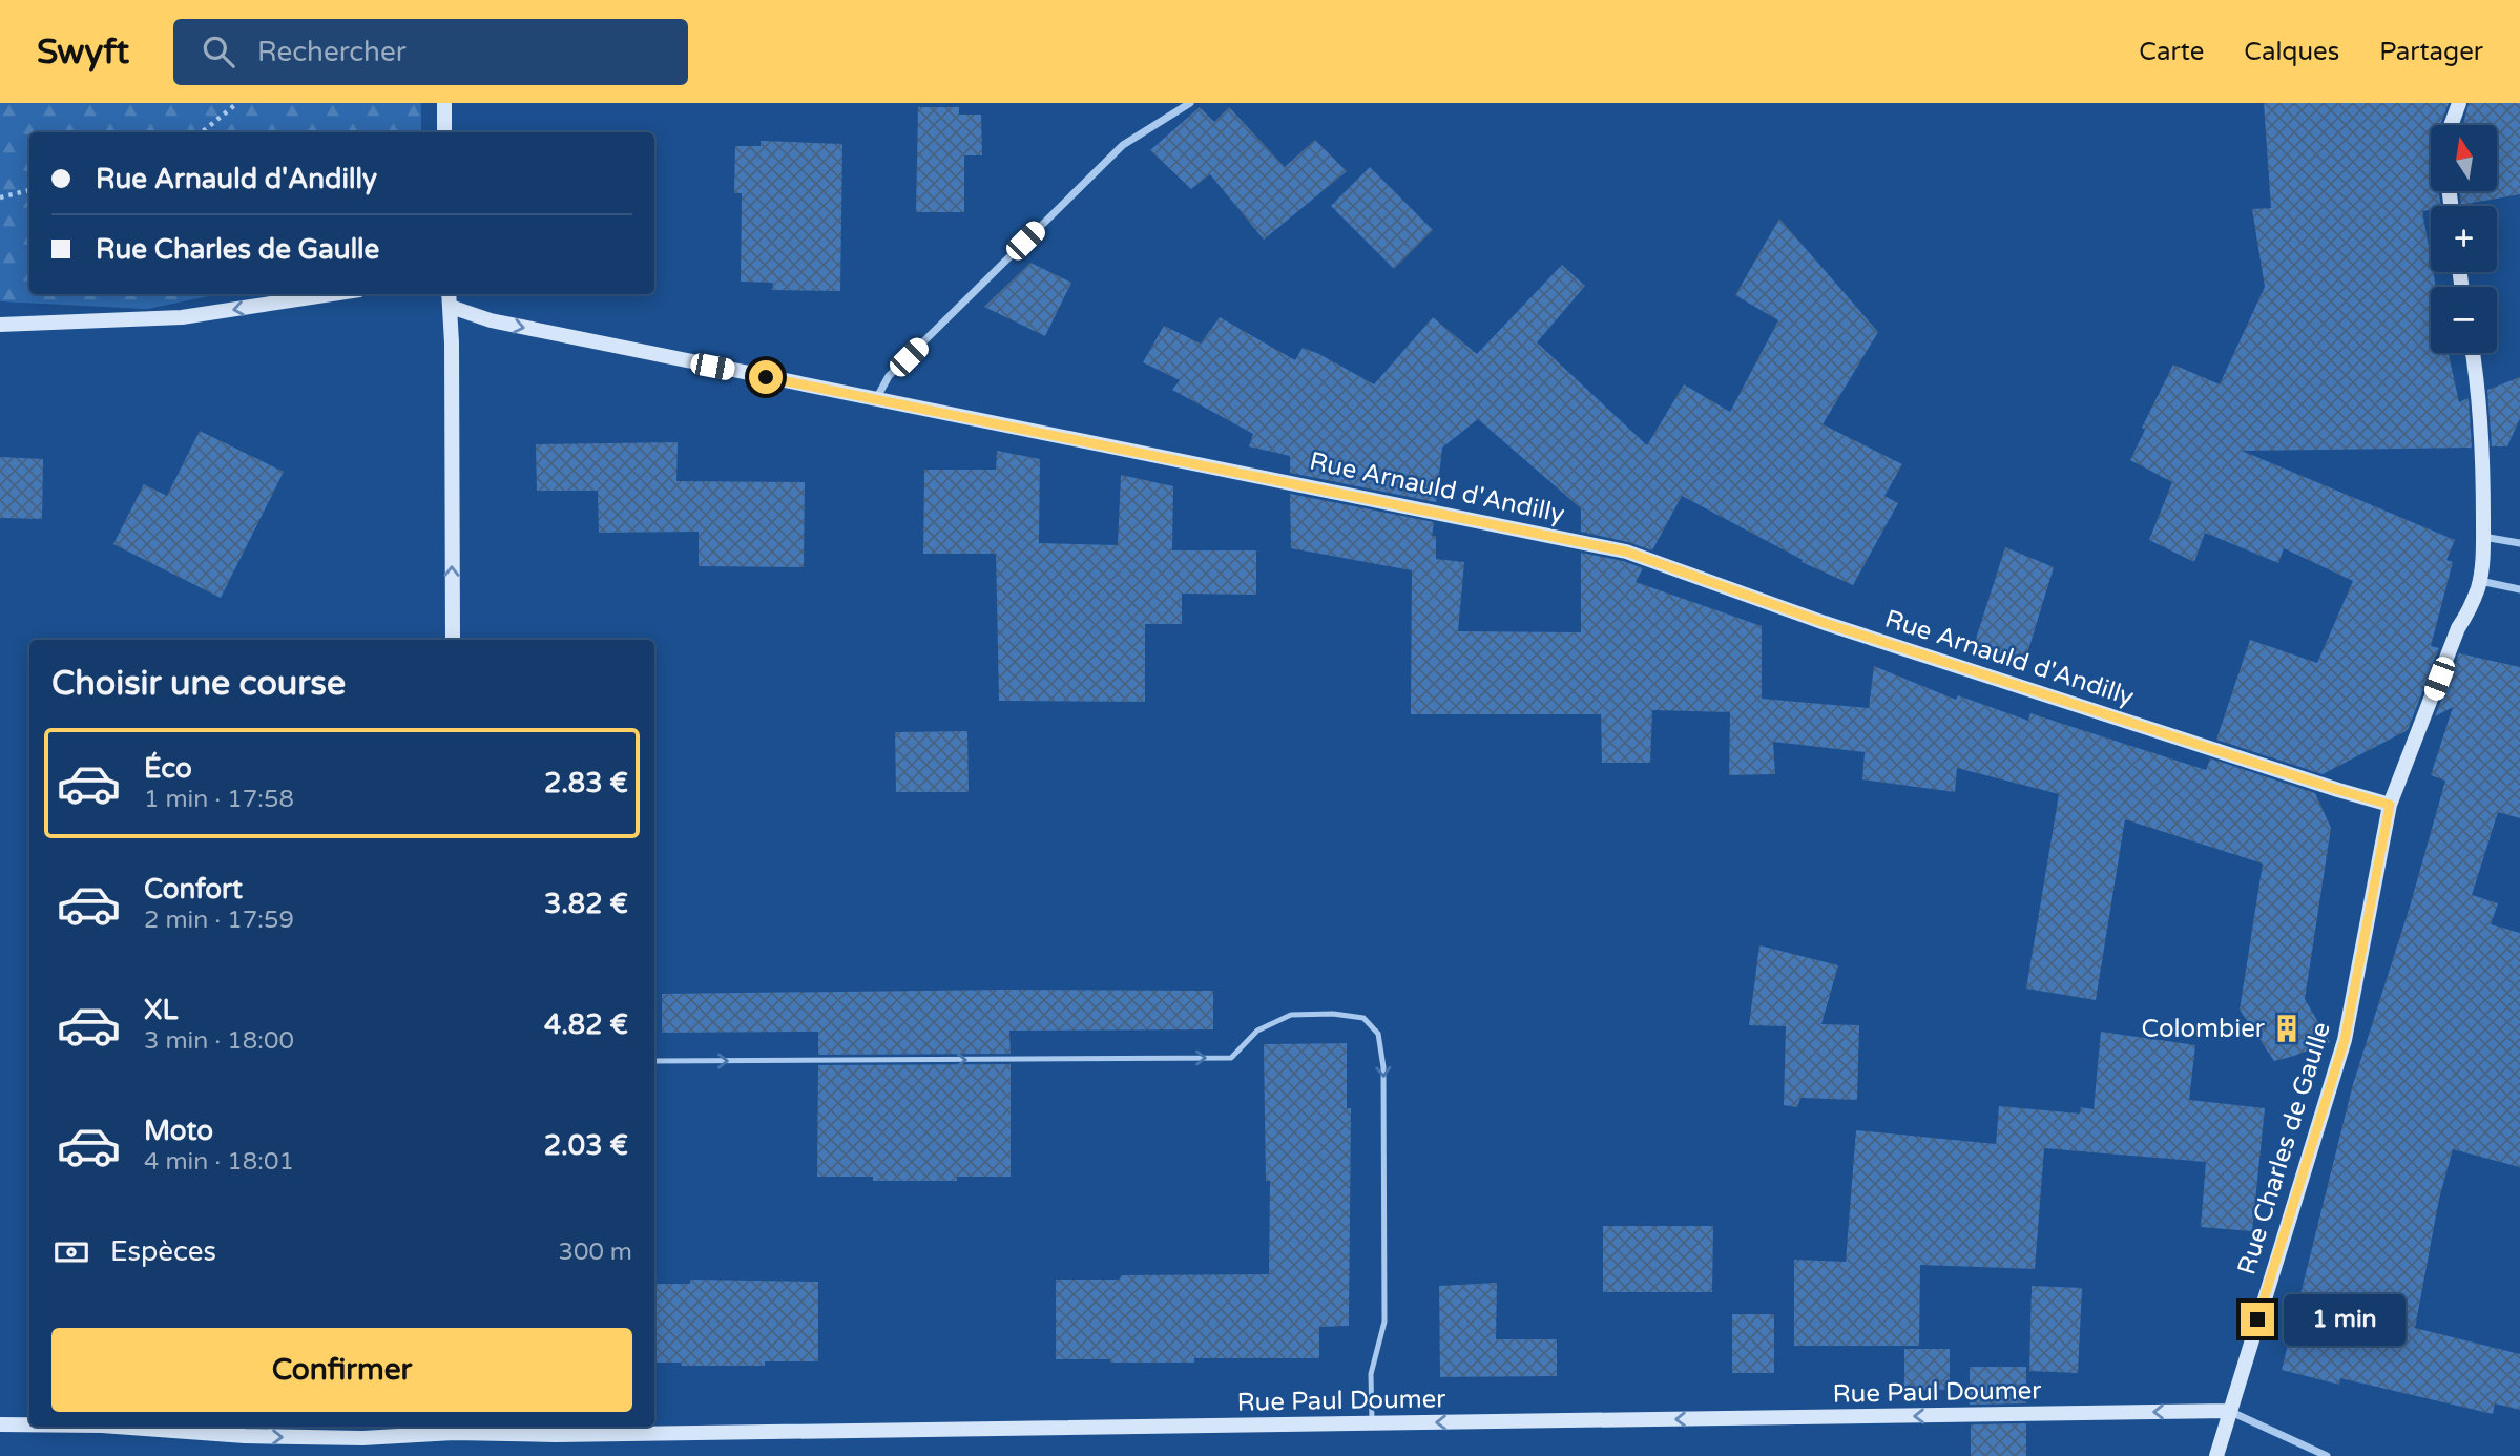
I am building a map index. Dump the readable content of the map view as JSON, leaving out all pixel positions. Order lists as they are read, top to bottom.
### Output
{
  "streets": {
    "street": ["Rue Arnauld d'Andilly", "Rue Charles de Gaulle", "Rue Paul Doumer"]
  },
  "crossings": [
    ["Rue Arnauld d'Andilly", "Rue Charles de Gaulle"],
    ["Rue Charles de Gaulle", "Rue Paul Doumer"]
  ],
  "places": {
    "building": ["Colombier"]
  },
  "north": "top",
  "page": {
    "header": "Swyft",
    "search": "Rechercher",
    "nav": ["Carte", "Calques", "Partager"],
    "map_buttons": ["+", "−"],
    "banner": ["Rue Arnauld d'Andilly", "Rue Charles de Gaulle"],
    "heading": "Choisir une course",
    "list": [
      {
        "name": "Éco",
        "note": "1 min · 17:58",
        "value": "2.83 €"
      },
      {
        "name": "Confort",
        "note": "2 min · 17:59",
        "value": "3.82 €"
      },
      {
        "name": "XL",
        "note": "3 min · 18:00",
        "value": "4.82 €"
      },
      {
        "name": "Moto",
        "note": "4 min · 18:01",
        "value": "2.03 €"
      }
    ],
    "pay": ["Espèces", "300 m"],
    "bubble": "1 min",
    "buttons": "Confirmer"
  }
}
